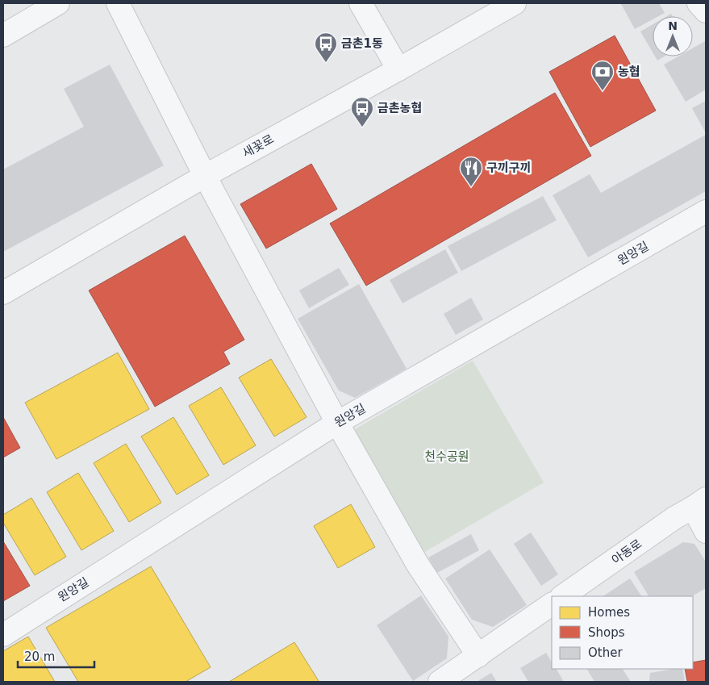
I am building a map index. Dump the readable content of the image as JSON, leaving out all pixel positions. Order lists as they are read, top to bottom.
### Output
{
  "streets": {
    "street": ["새꽃로", "원앙길", "아동로"]
  },
  "parks": ["천수공원"],
  "places": {
    "bus stop": ["금촌1동", "금촌농협"],
    "bank": ["농협"],
    "restaurant": ["구끼구끼"]
  },
  "legend": ["Homes", "Shops", "Other"],
  "scale_bar": "20 m",
  "north": "top"
}
